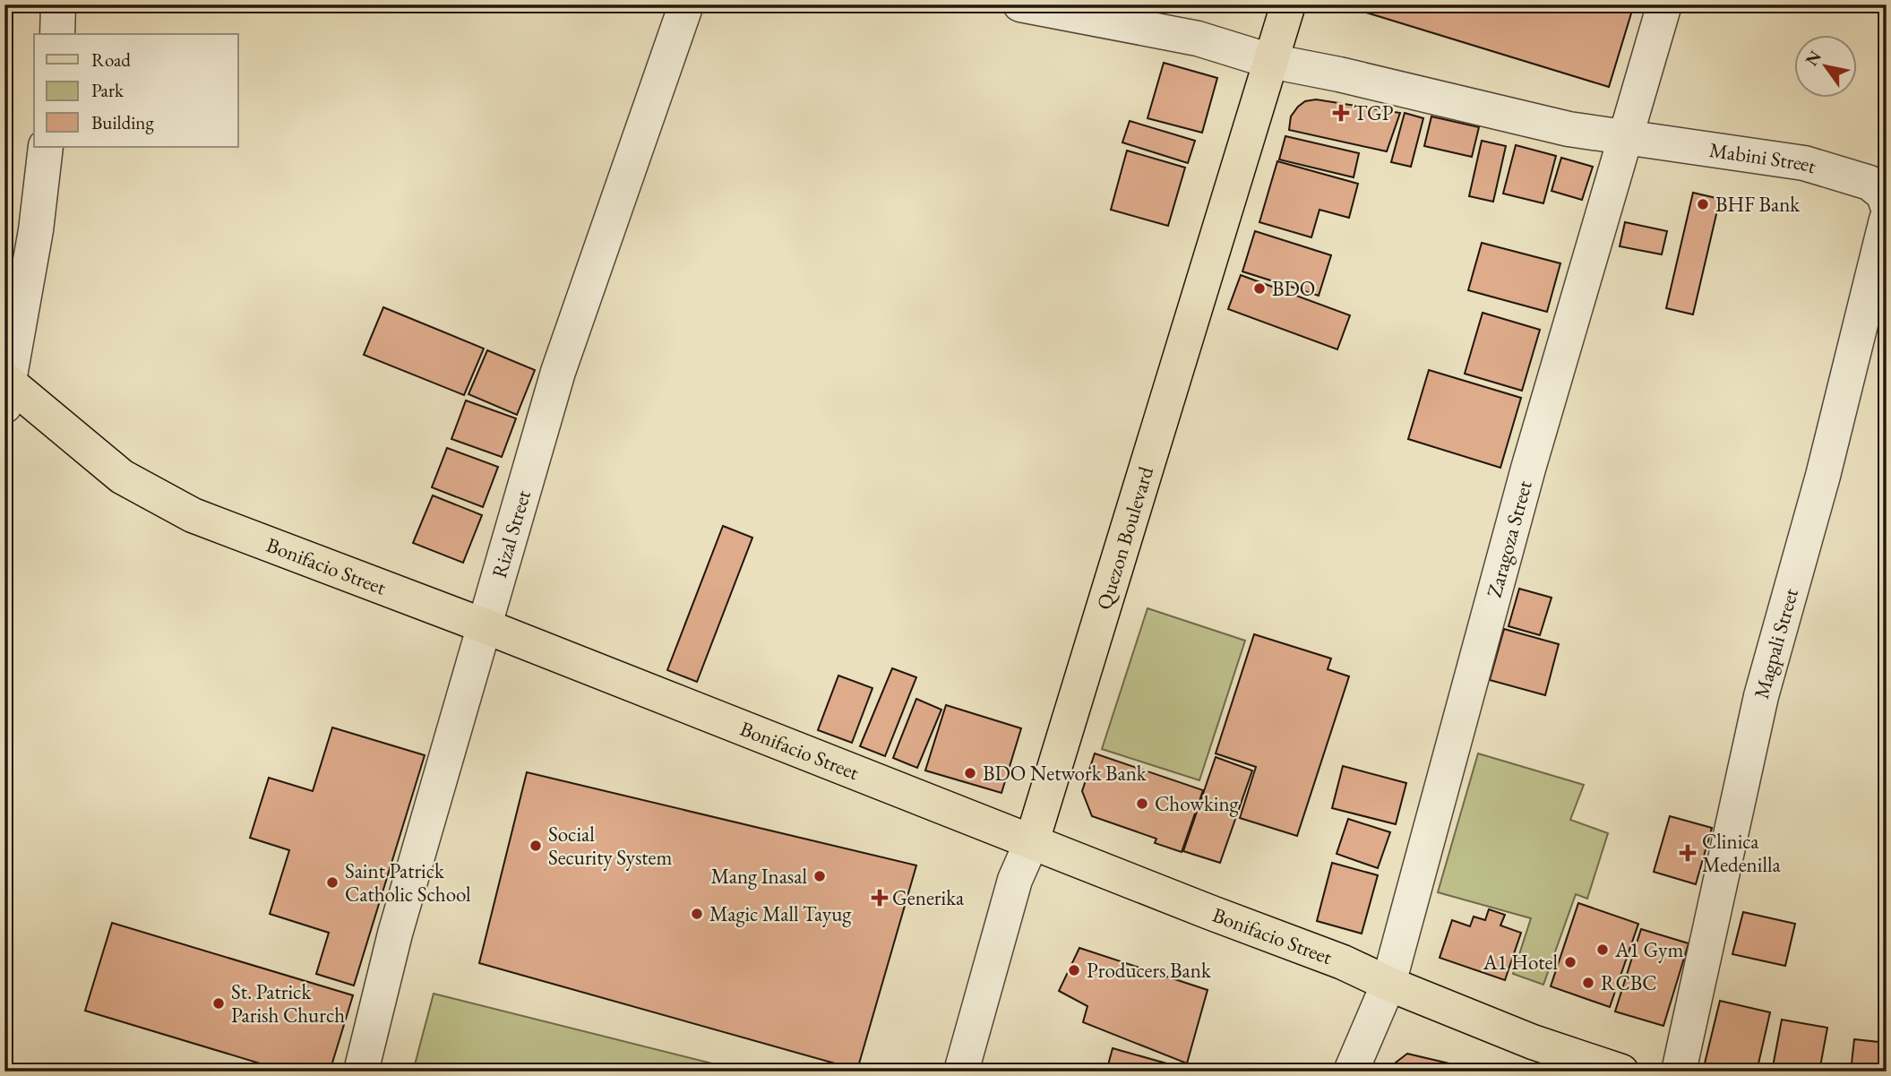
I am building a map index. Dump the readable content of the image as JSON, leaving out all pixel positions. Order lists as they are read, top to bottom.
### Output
{
  "streets": {
    "main road": ["Quezon Boulevard", "Bonifacio Street"],
    "street": [
      "Mabini Street",
      "Rizal Street",
      "Zaragoza Street",
      "Magpali Street"
    ]
  },
  "crossings": [
    ["Mabini Street", "Quezon Boulevard"],
    ["Mabini Street", "Zaragoza Street"],
    ["Mabini Street", "Magpali Street"],
    ["Rizal Street", "Bonifacio Street"],
    ["Quezon Boulevard", "Bonifacio Street"],
    ["Zaragoza Street", "Bonifacio Street"]
  ],
  "places": {
    "health": ["TGP", "Clinica Medenilla", "Generika"],
    "other": [
      "BHF Bank",
      "BDO",
      "BDO Network Bank",
      "Chowking",
      "Social Security System",
      "Mang Inasal",
      "Saint Patrick Catholic School",
      "Magic Mall Tayug",
      "A1 Gym",
      "A1 Hotel",
      "Producers Bank",
      "RCBC",
      "St. Patrick Parish Church"
    ]
  },
  "legend": ["Road", "Park", "Building"],
  "north": "top left"
}
